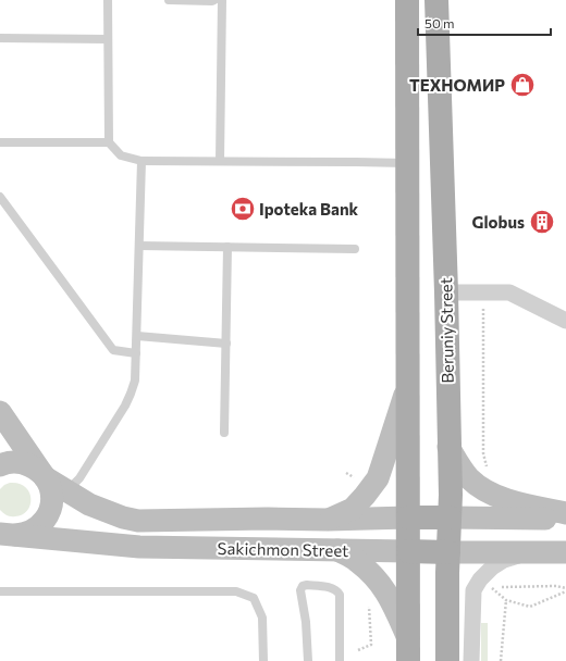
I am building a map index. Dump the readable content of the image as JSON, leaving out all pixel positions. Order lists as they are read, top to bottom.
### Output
{
  "streets": {
    "main road": ["Beruniy Street", "Sakichmon Street"]
  },
  "crossings": [
    ["Beruniy Street", "Sakichmon Street"]
  ],
  "places": {
    "shop": ["ТЕХНОМИР"],
    "bank": ["Ipoteka Bank"],
    "building": ["Globus"]
  },
  "scale_bar": "50 m"
}
